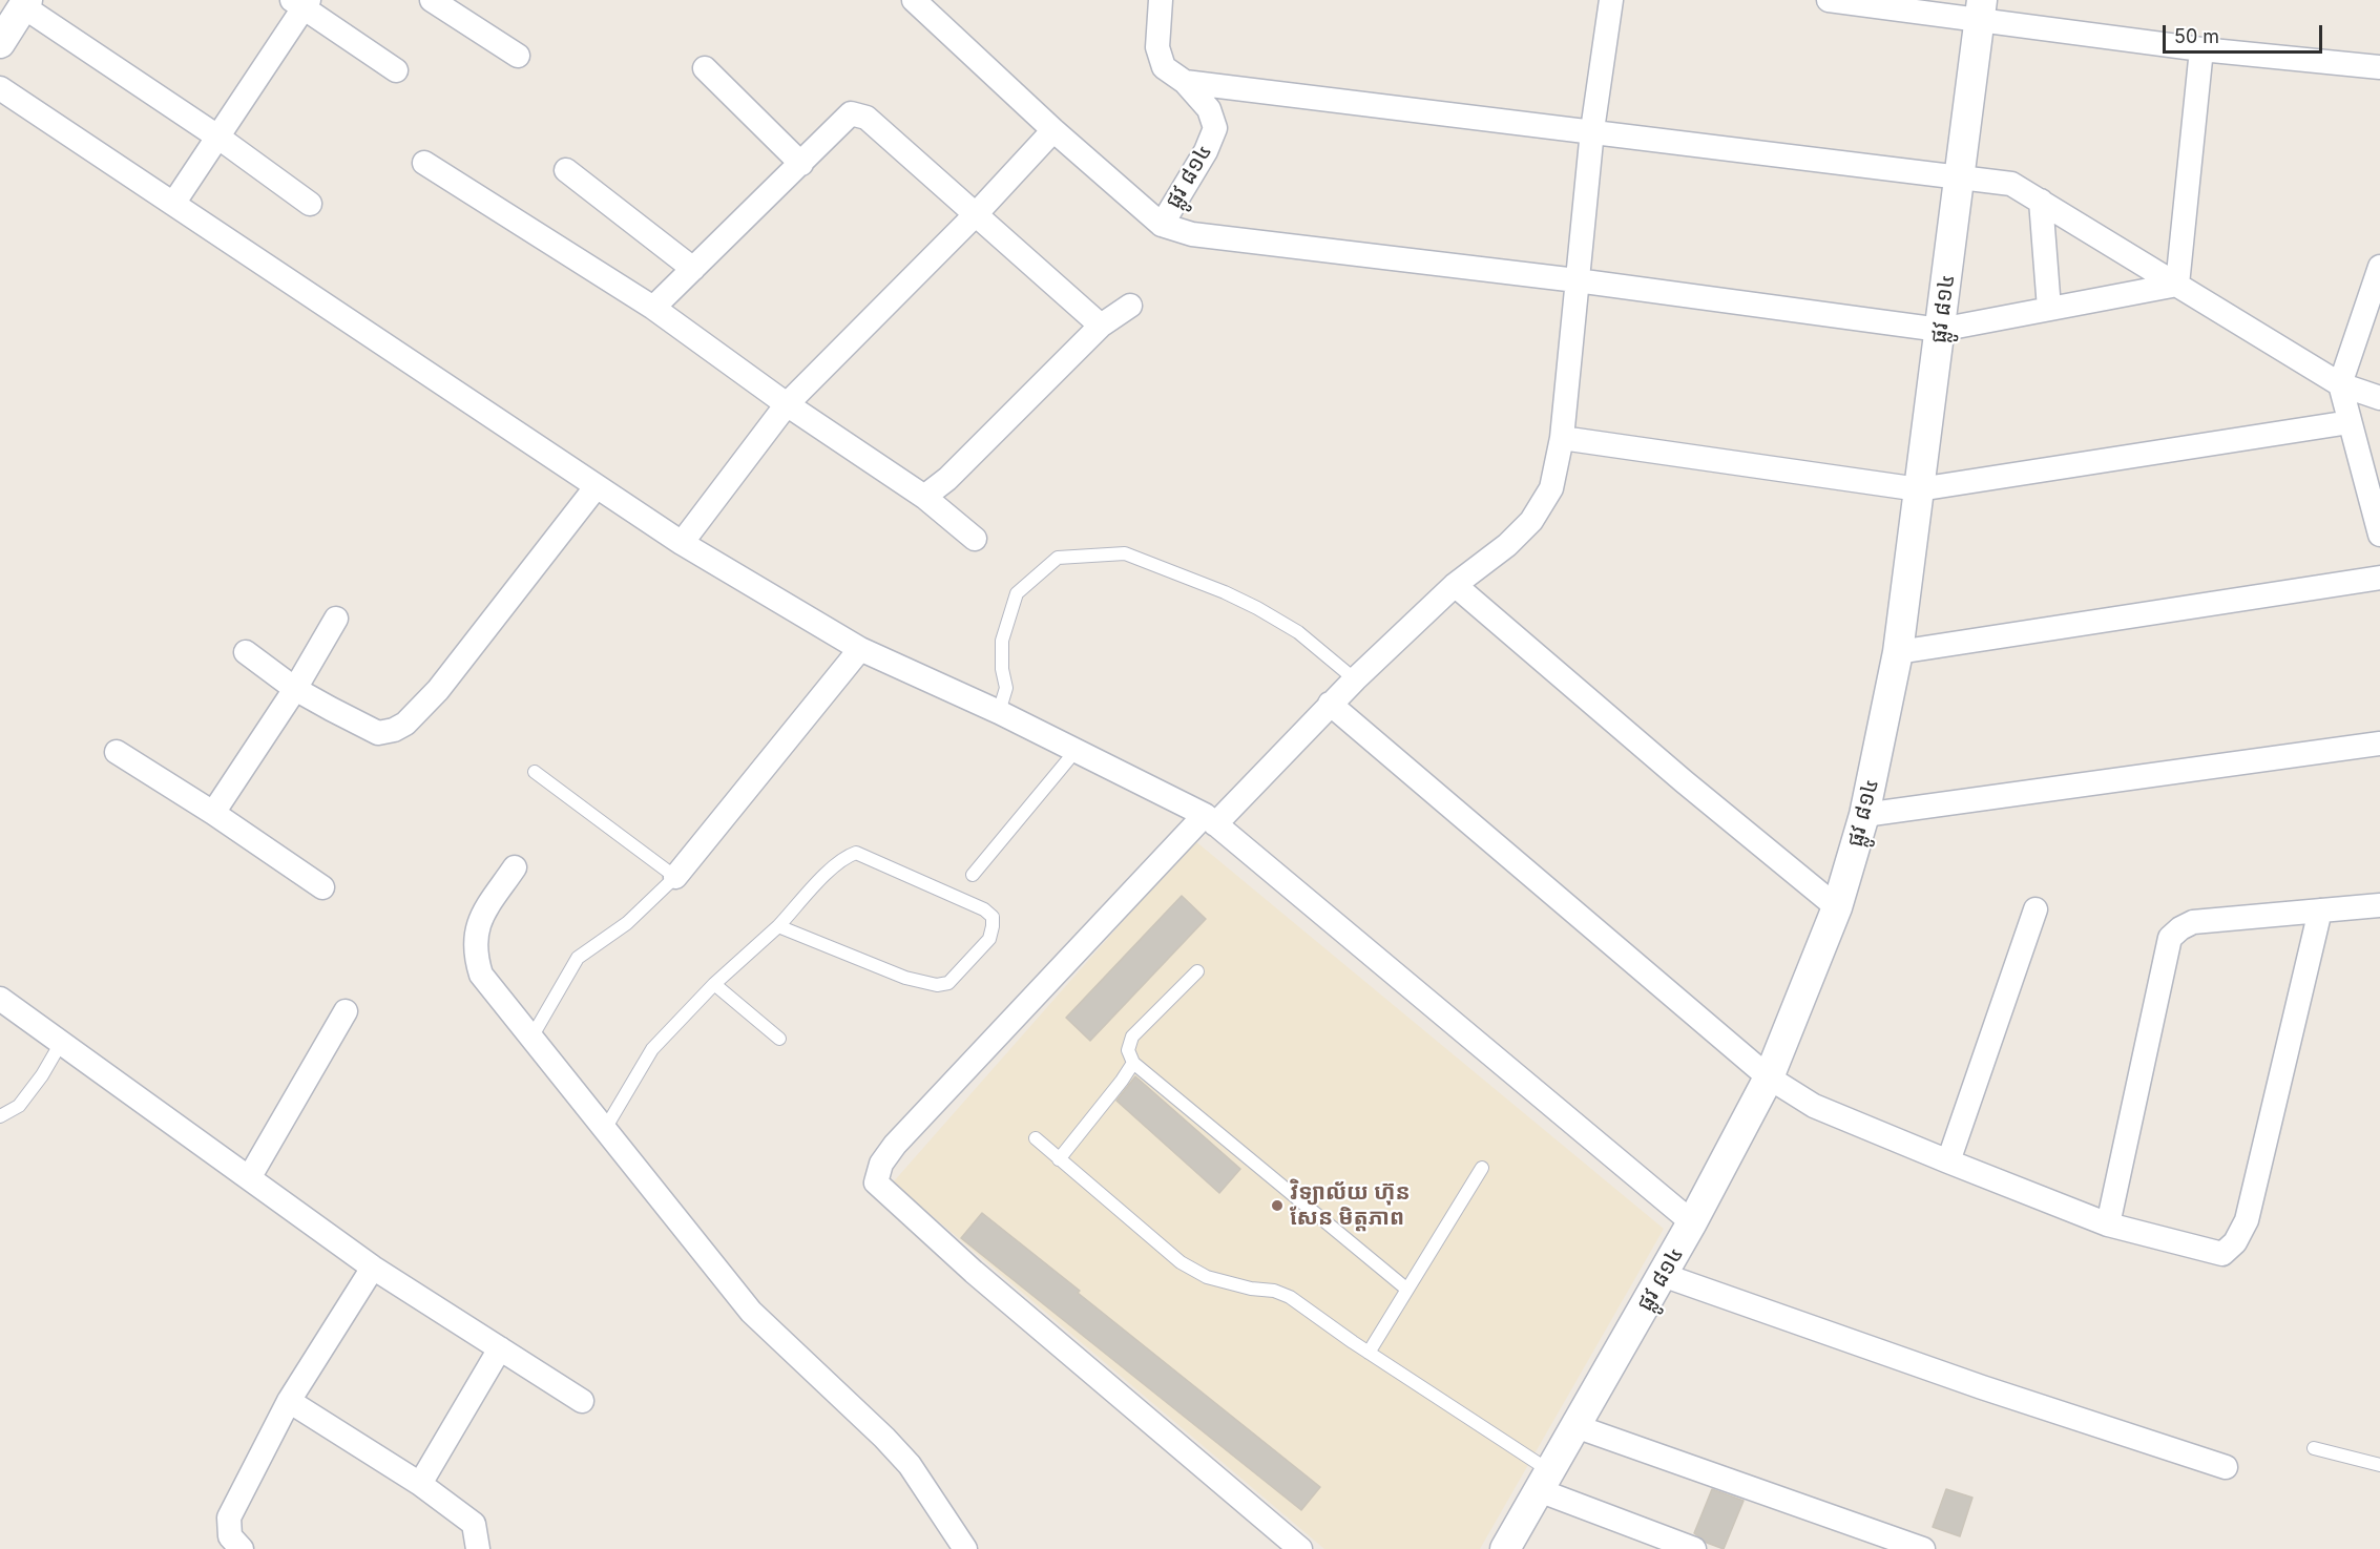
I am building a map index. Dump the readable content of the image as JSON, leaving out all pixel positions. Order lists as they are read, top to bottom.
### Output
{
  "streets": {
    "street": ["ផ្លូវ ៨១៤"]
  },
  "places": ["វិទ្យាល័យ ហ៊ុន សែន មិត្តភាព"],
  "scale_bar": "50 m"
}
